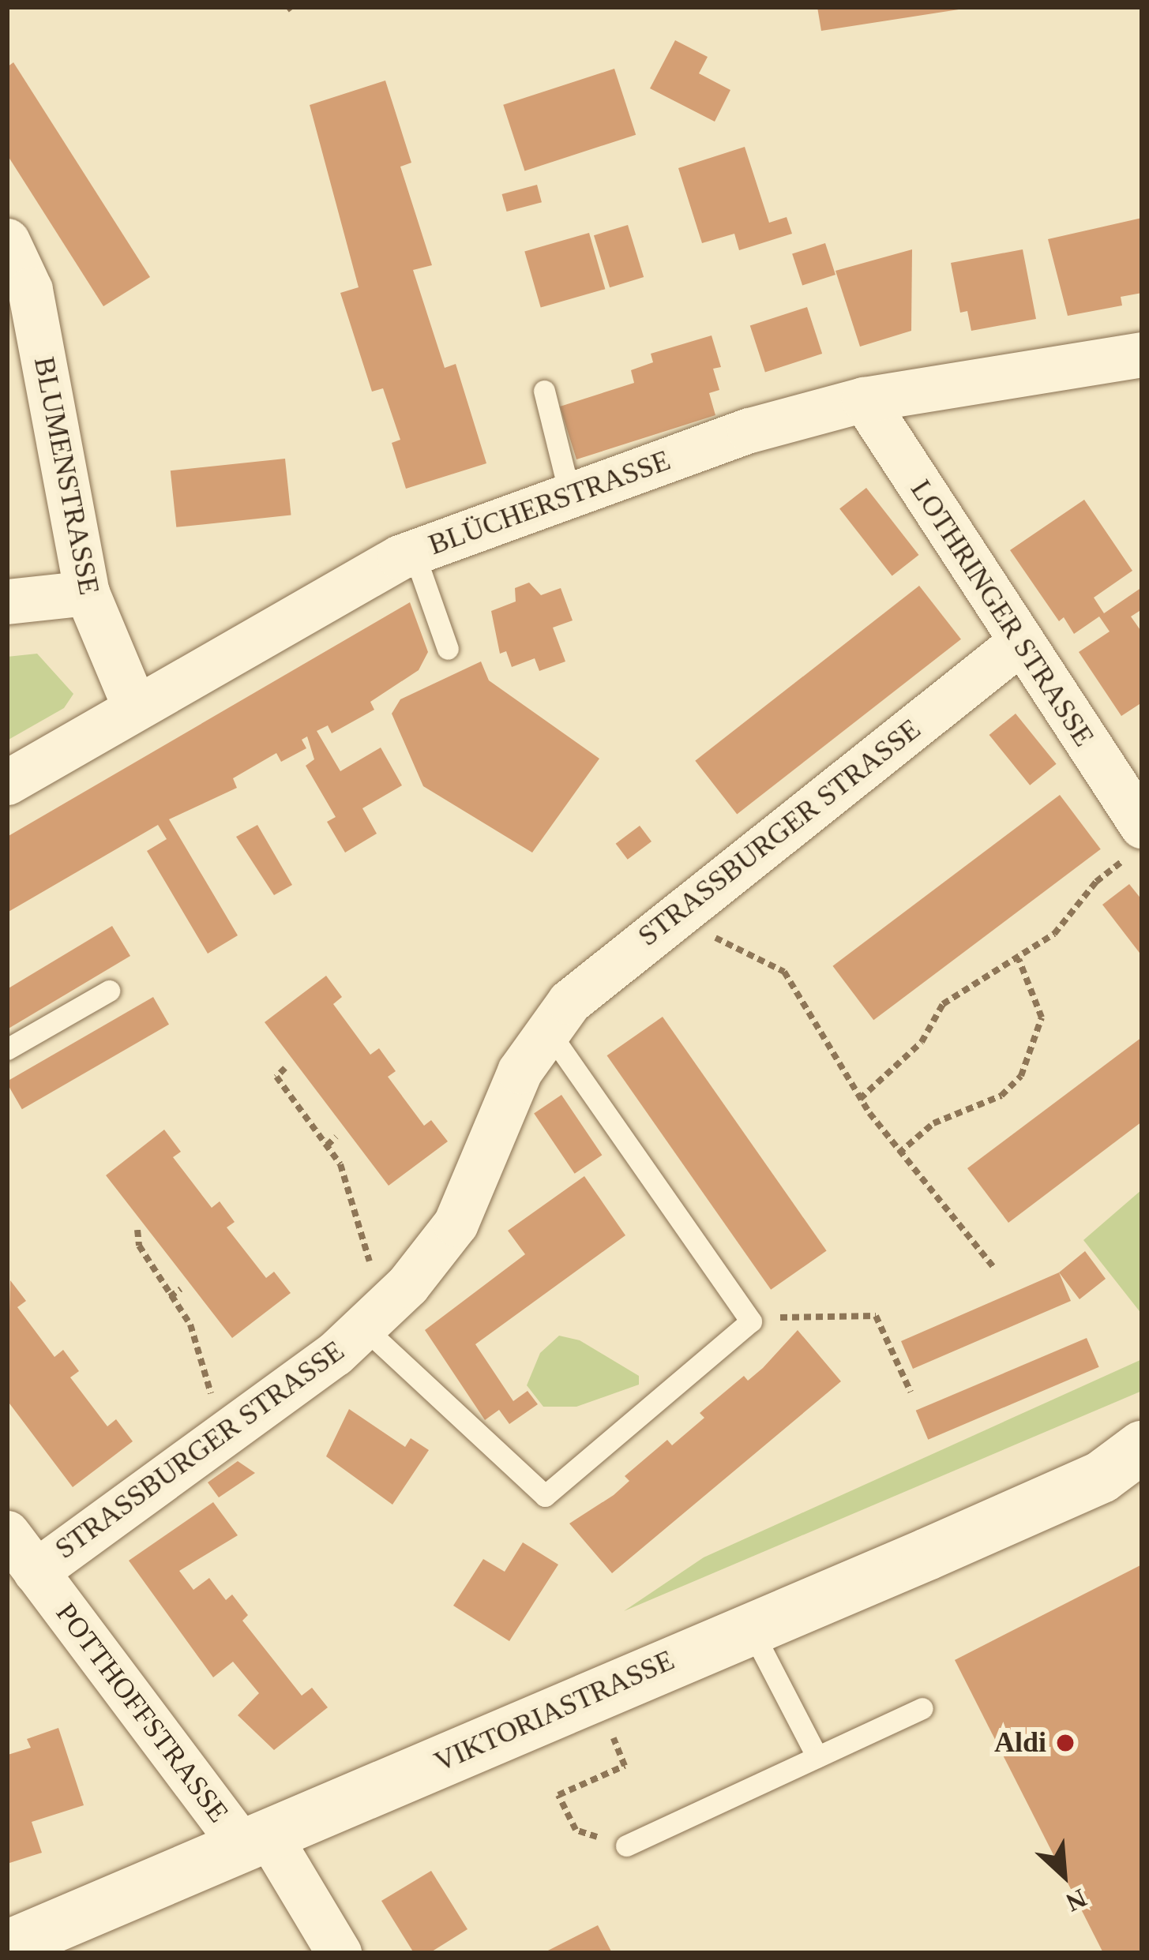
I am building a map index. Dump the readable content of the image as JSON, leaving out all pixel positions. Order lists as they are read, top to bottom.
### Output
{
  "streets": {
    "main road": ["VIKTORIASTRASSE"],
    "street": [
      "BLUMENSTRASSE",
      "BLÜCHERSTRASSE",
      "LOTHRINGER STRASSE",
      "STRASSBURGER STRASSE",
      "POTTHOFFSTRASSE"
    ]
  },
  "crossings": [
    ["BLUMENSTRASSE", "BLÜCHERSTRASSE"],
    ["BLÜCHERSTRASSE", "LOTHRINGER STRASSE"],
    ["LOTHRINGER STRASSE", "STRASSBURGER STRASSE"],
    ["STRASSBURGER STRASSE", "POTTHOFFSTRASSE"],
    ["VIKTORIASTRASSE", "POTTHOFFSTRASSE"]
  ],
  "places": ["Aldi"],
  "north": "bottom right"
}
